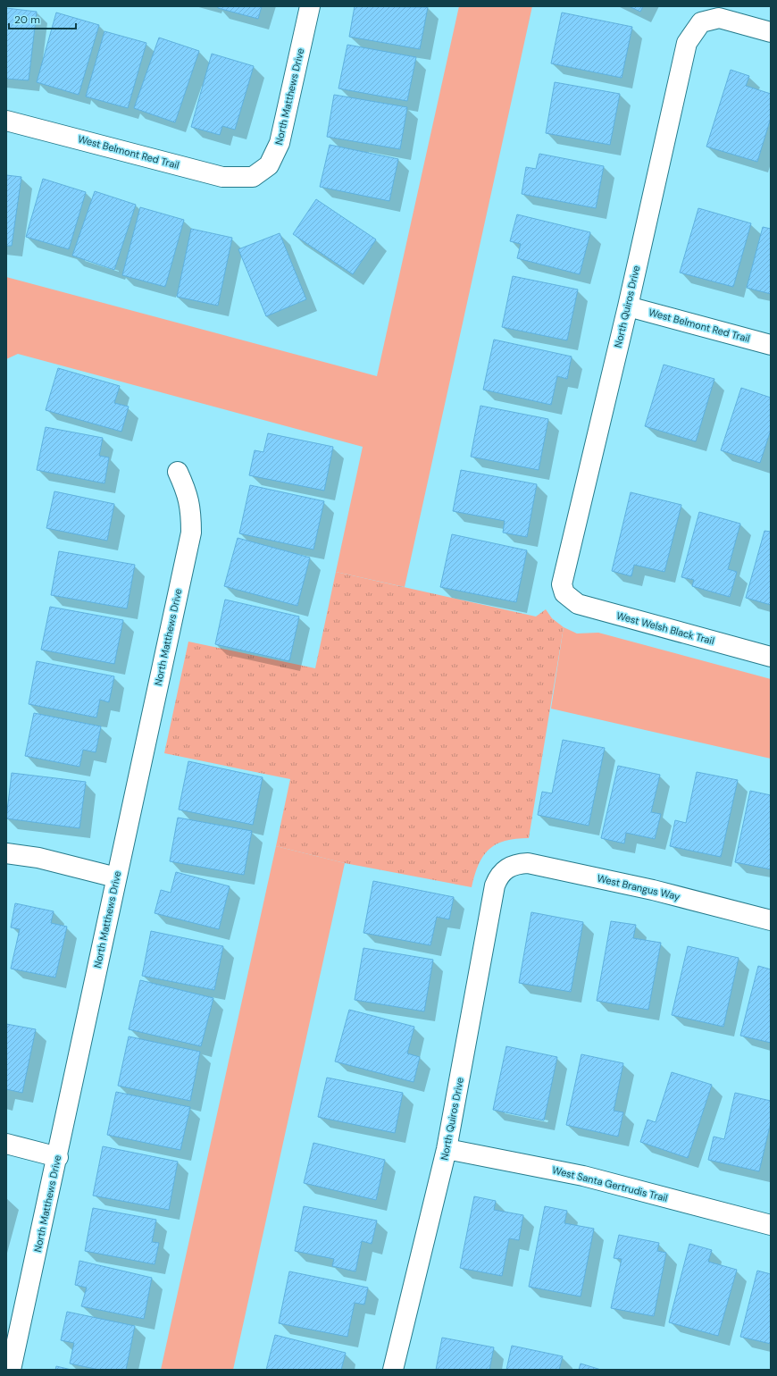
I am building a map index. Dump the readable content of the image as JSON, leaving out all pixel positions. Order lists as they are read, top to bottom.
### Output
{
  "streets": {
    "street": [
      "North Matthews Drive",
      "West Belmont Red Trail",
      "North Quiros Drive",
      "West Welsh Black Trail",
      "West Brangus Way",
      "West Santa Gertrudis Trail"
    ]
  },
  "crossings": [
    ["North Matthews Drive", "West Belmont Red Trail"],
    ["West Belmont Red Trail", "North Quiros Drive"],
    ["North Quiros Drive", "West Welsh Black Trail"],
    ["North Quiros Drive", "West Brangus Way"],
    ["North Quiros Drive", "West Santa Gertrudis Trail"]
  ],
  "scale_bar": "20 m"
}
